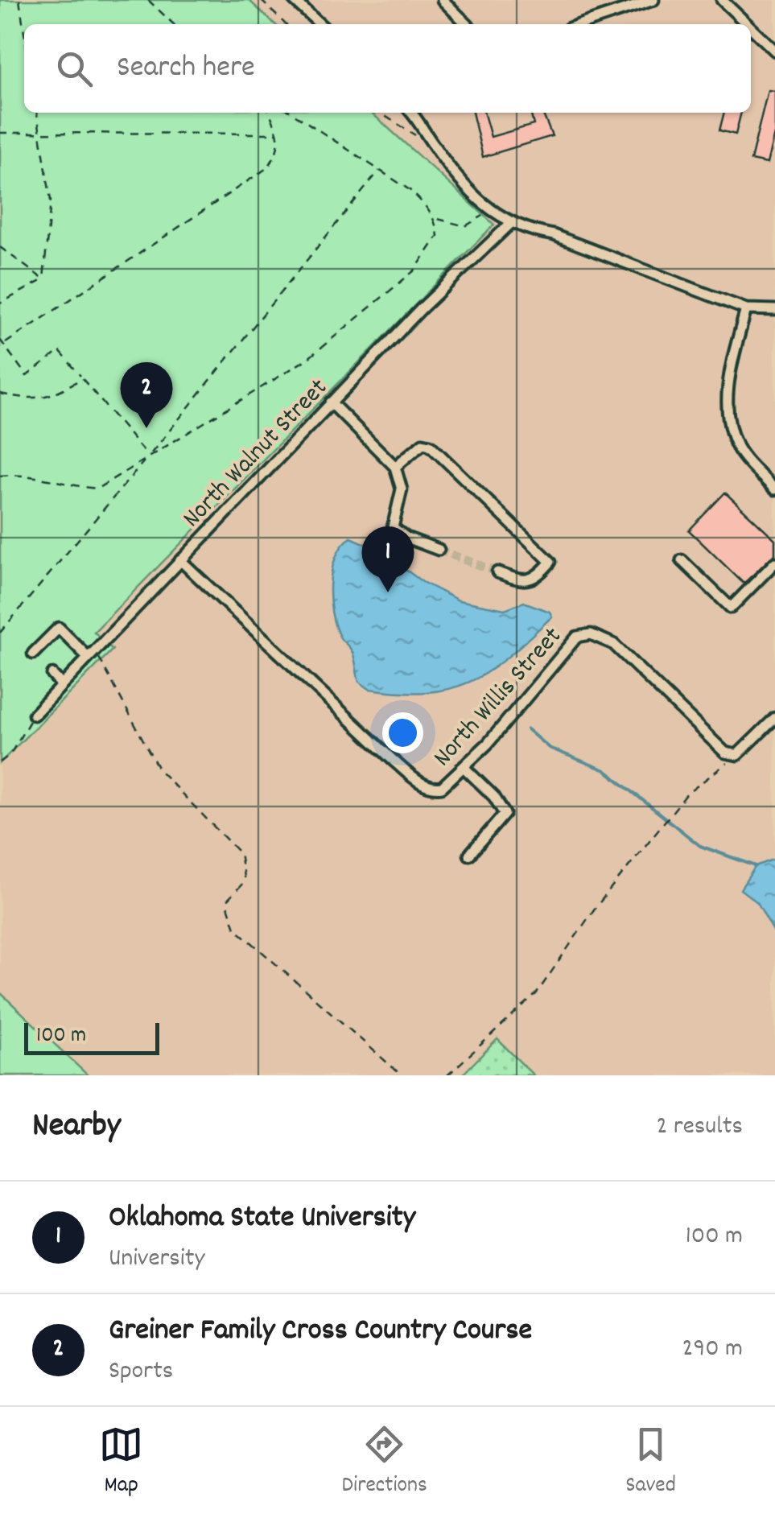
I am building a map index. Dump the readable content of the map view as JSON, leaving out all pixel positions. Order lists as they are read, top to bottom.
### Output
{
  "streets": {
    "street": ["North Walnut Street", "North Willis Street"]
  },
  "crossings": [
    ["North Walnut Street", "North Willis Street"]
  ],
  "scale_bar": "100 m",
  "page": {
    "search": "Search here",
    "pins": ["2", "1"],
    "scale": "100 m",
    "heading": ["Nearby", "2 results"],
    "list": [
      {
        "mark": "1",
        "name": "Oklahoma State University",
        "note": "University",
        "value": "100 m"
      },
      {
        "mark": "2",
        "name": "Greiner Family Cross Country Course",
        "note": "Sports",
        "value": "290 m"
      }
    ],
    "nav": ["Map", "Directions", "Saved"]
  }
}
